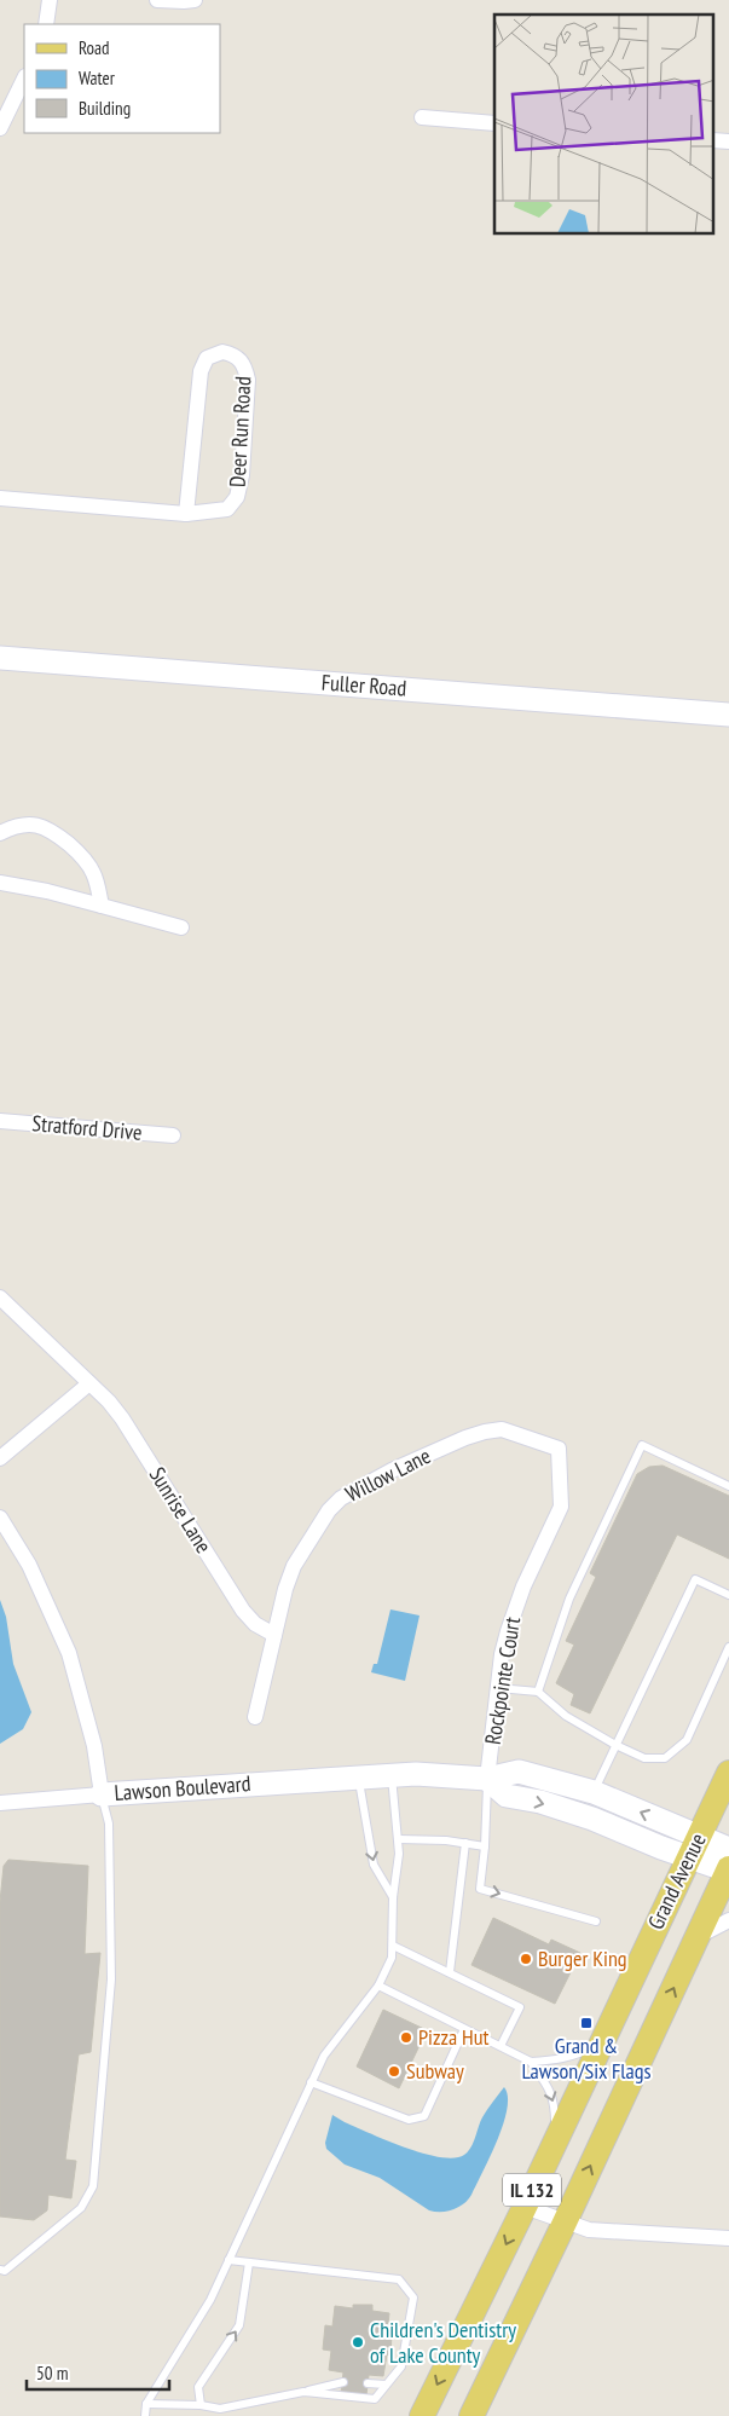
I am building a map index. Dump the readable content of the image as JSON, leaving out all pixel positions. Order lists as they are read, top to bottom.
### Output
{
  "streets": {
    "main road": ["Grand Avenue", "IL 132"],
    "street": [
      "Deer Run Road",
      "Fuller Road",
      "Stratford Drive",
      "Willow Lane",
      "Sunrise Lane",
      "Rockpointe Court",
      "Lawson Boulevard"
    ]
  },
  "crossings": [
    ["Willow Lane", "Sunrise Lane"],
    ["Willow Lane", "Rockpointe Court"],
    ["Rockpointe Court", "Lawson Boulevard"],
    ["Lawson Boulevard", "Grand Avenue"]
  ],
  "places": {
    "other": [
      "Burger King",
      "Pizza Hut",
      "Subway",
      "Children's Dentistry of Lake County"
    ],
    "transit": ["Grand & Lawson/Six Flags"]
  },
  "legend": ["Road", "Water", "Building"],
  "scale_bar": "50 m"
}
